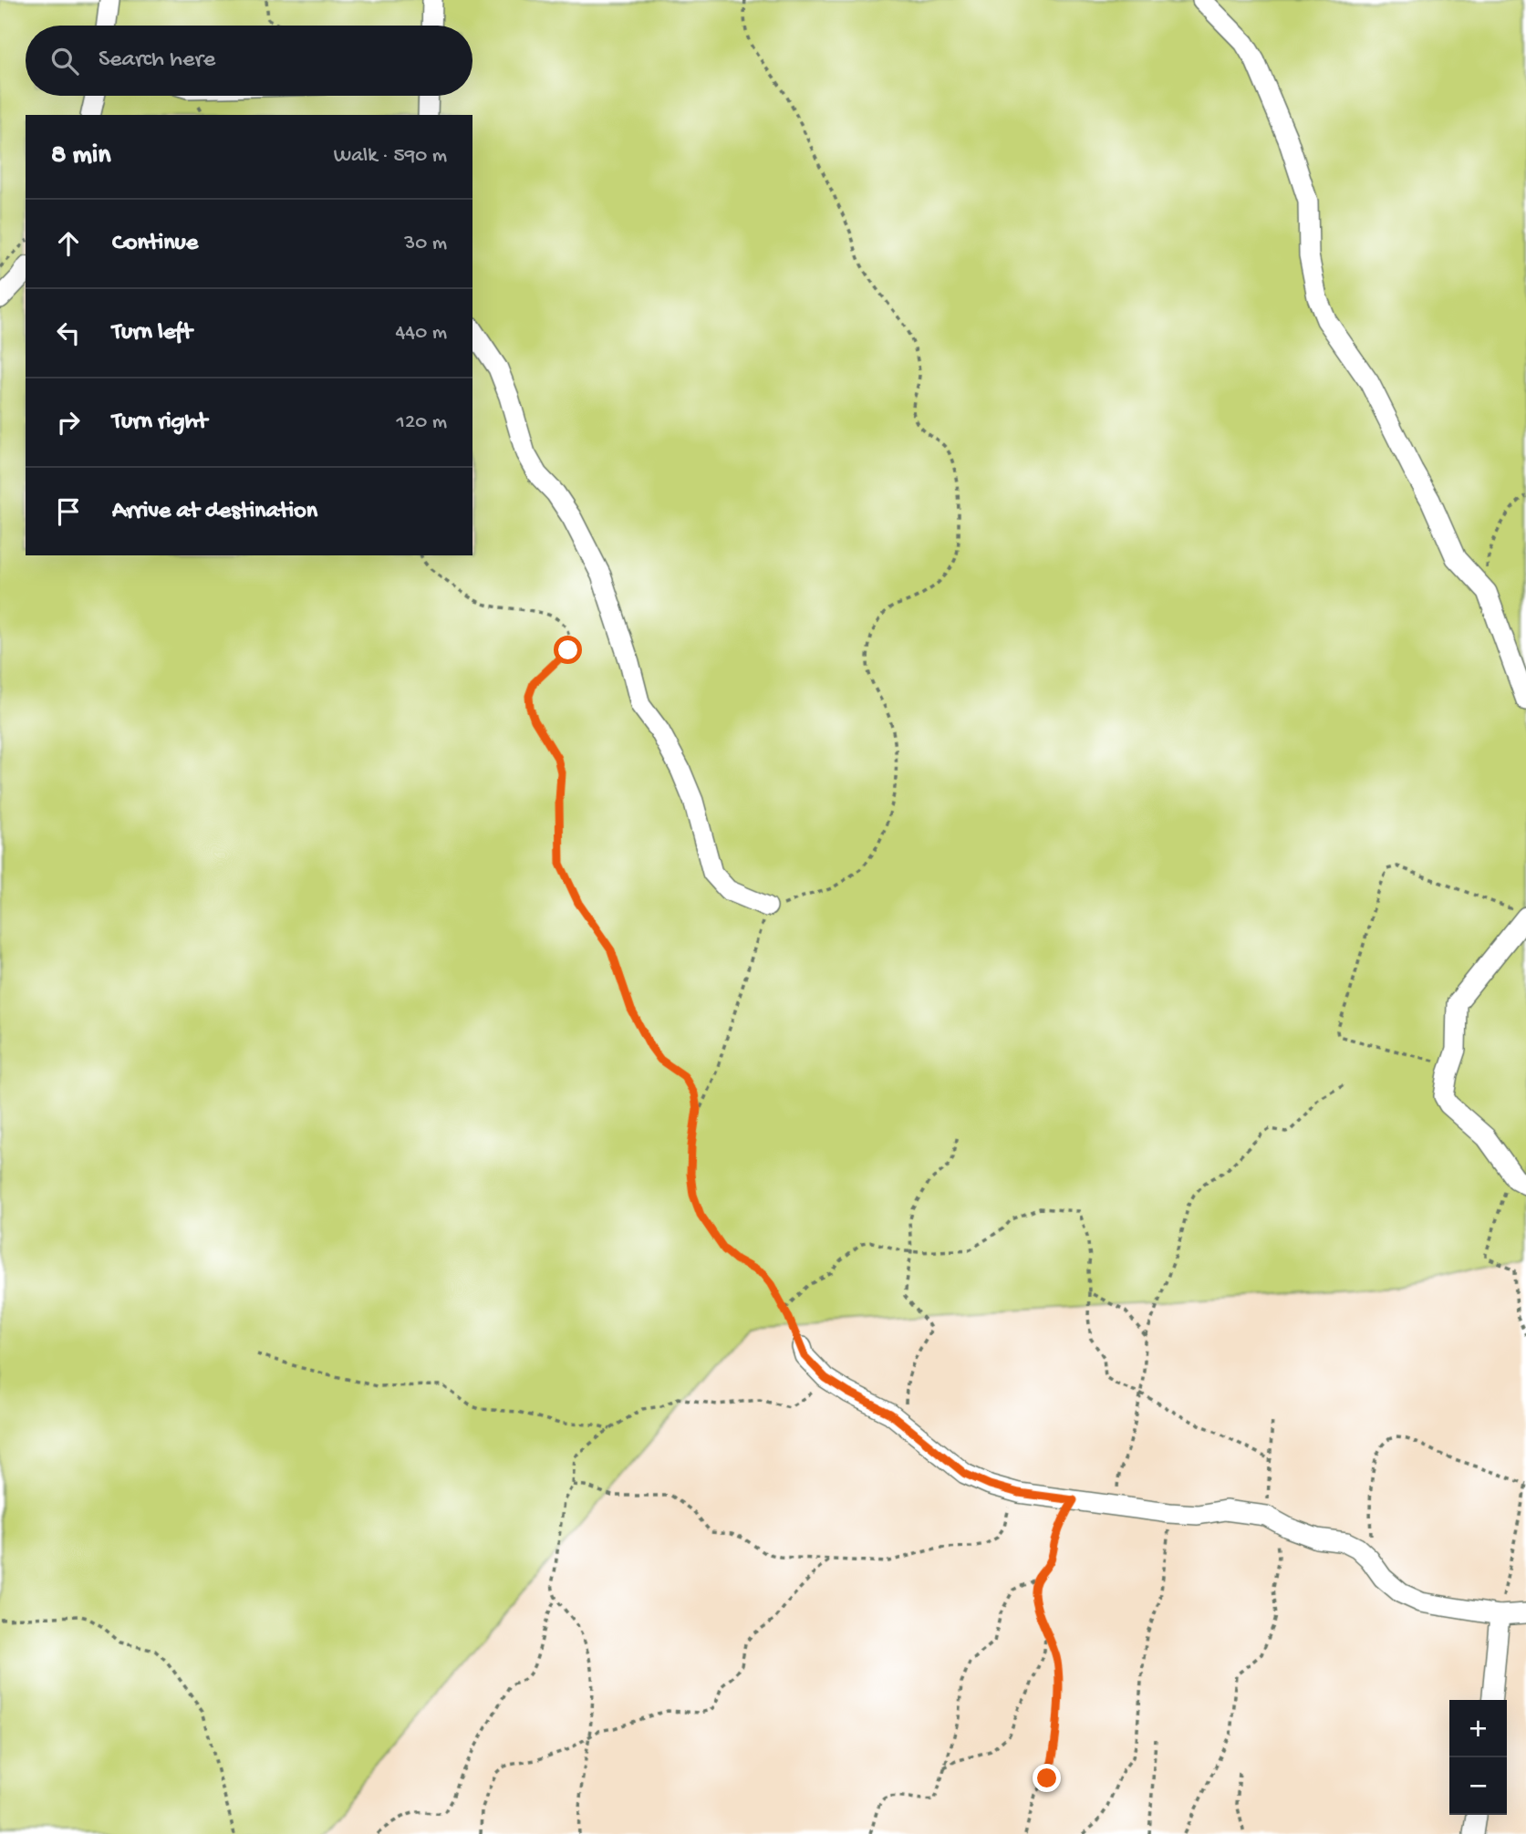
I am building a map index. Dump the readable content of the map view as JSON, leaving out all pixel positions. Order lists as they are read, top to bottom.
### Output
{
  "page": {
    "search": "Search here",
    "heading": ["8 min", "Walk · 590 m"],
    "list": [
      ["Continue", "30 m"],
      ["Turn left", "440 m"],
      ["Turn right", "120 m"],
      "Arrive at destination"
    ],
    "map_buttons": ["+", "−"]
  }
}
